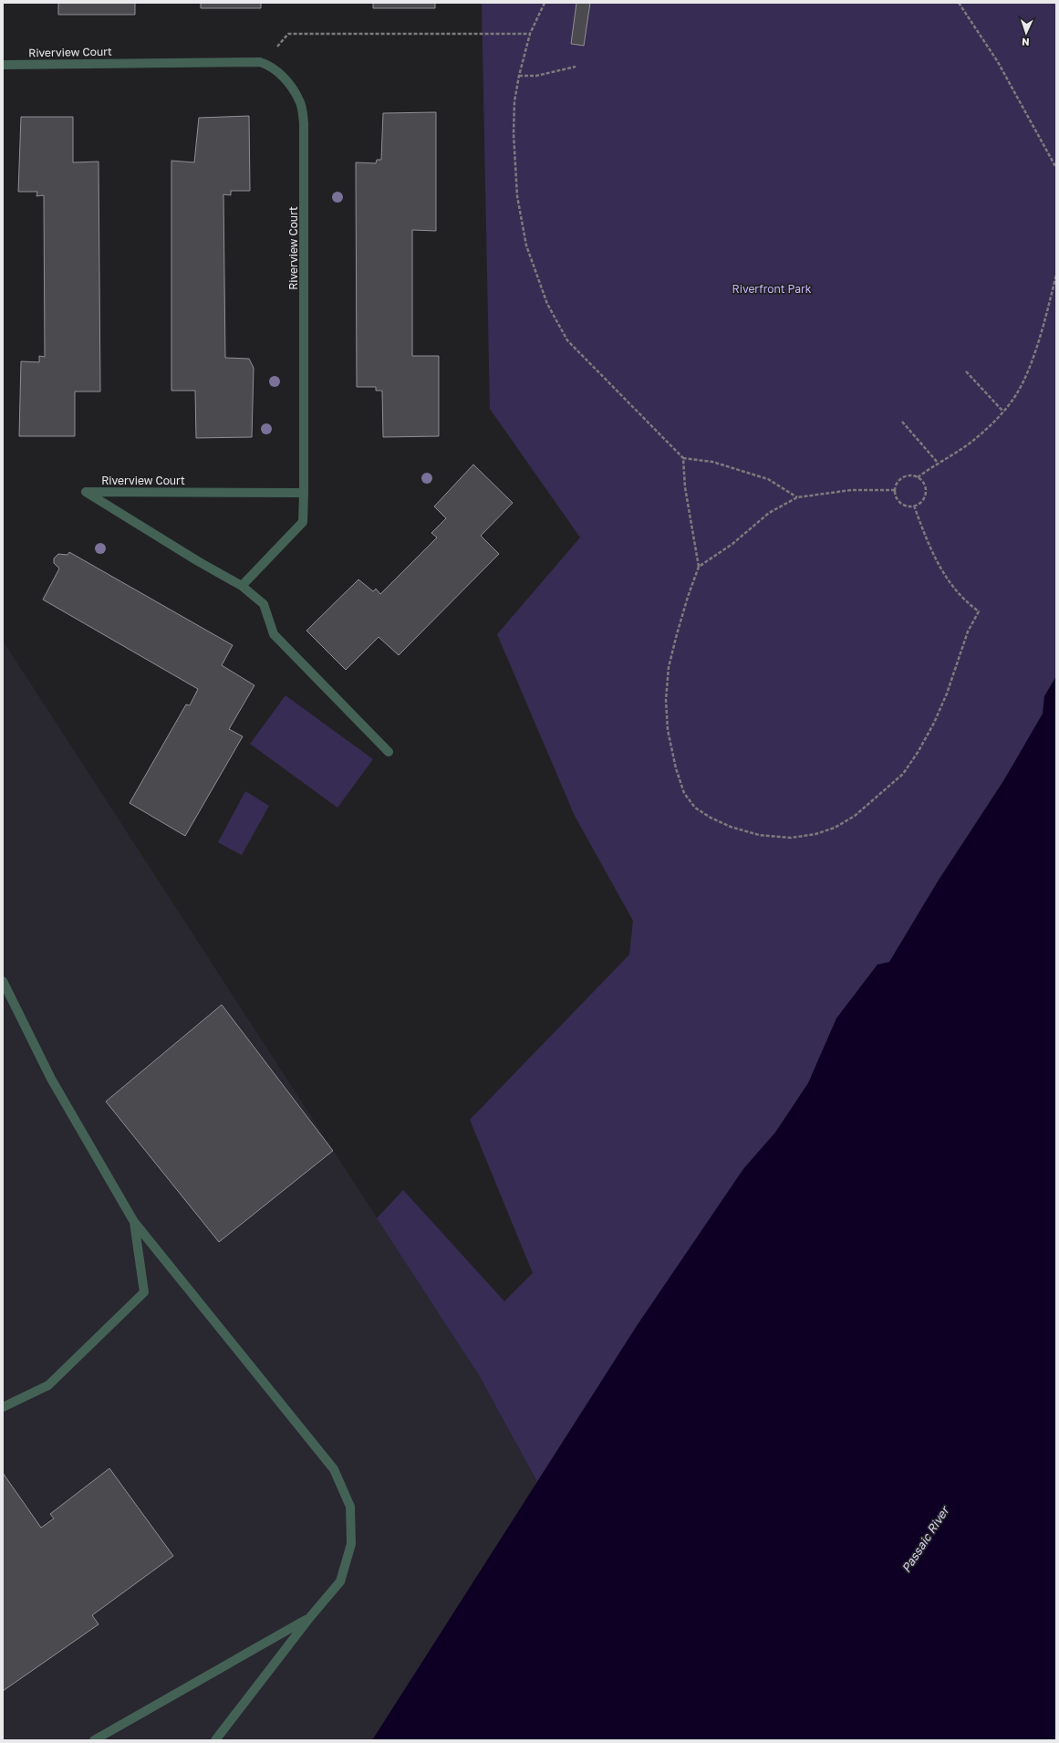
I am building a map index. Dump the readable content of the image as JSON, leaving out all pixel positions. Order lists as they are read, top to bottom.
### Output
{
  "streets": {
    "street": ["Riverview Court"]
  },
  "water": ["Passaic River"],
  "parks": ["Riverfront Park"],
  "north": "bottom"
}
